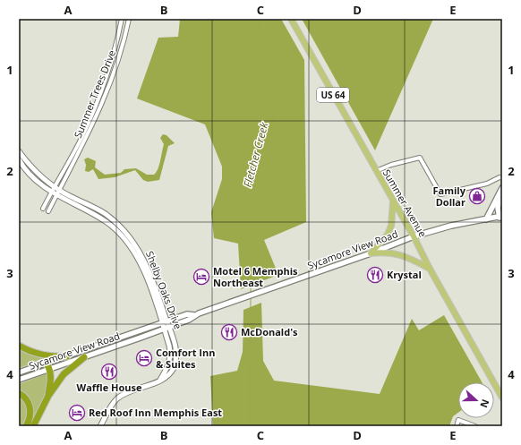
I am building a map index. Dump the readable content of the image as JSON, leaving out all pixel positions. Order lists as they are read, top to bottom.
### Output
{
  "streets": {
    "main road": ["US 64", "Summer Avenue", "Sycamore View Road"],
    "street": ["Summer Trees Drive", "Shelby Oaks Drive"]
  },
  "crossings": [
    ["Summer Trees Drive", "Shelby Oaks Drive"],
    ["Summer Avenue", "Sycamore View Road"],
    ["Sycamore View Road", "Shelby Oaks Drive"]
  ],
  "water": ["Fletcher Creek"],
  "places": {
    "shop": ["Family Dollar"],
    "restaurant": ["Krystal", "McDonald's", "Waffle House"],
    "hotel": ["Motel 6 Memphis Northeast", "Comfort Inn & Suites", "Red Roof Inn Memphis East"]
  },
  "north": "right",
  "grid": {
    "columns": [
      "A",
      "B",
      "C",
      "D",
      "E"
    ],
    "rows": [
      "1",
      "2",
      "3",
      "4"
    ]
  }
}
